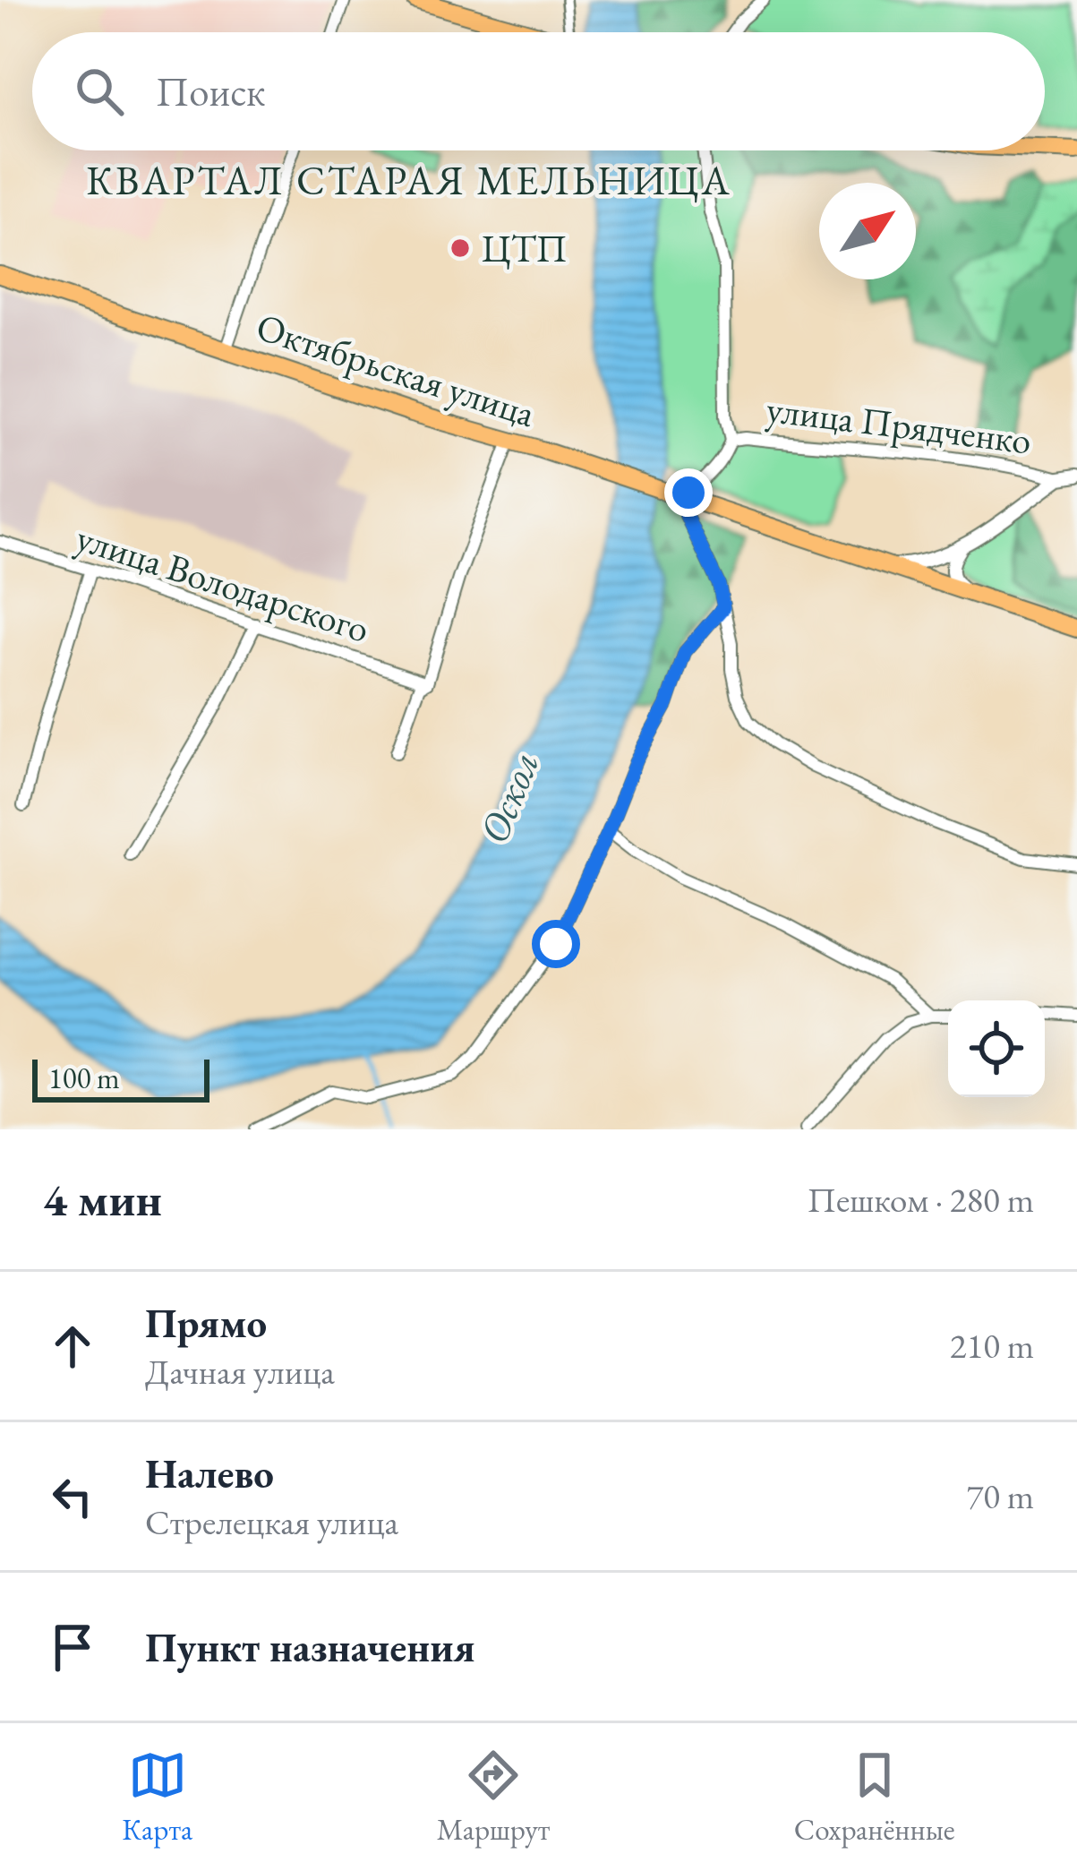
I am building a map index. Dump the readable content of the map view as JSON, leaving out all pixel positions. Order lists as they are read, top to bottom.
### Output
{
  "streets": {
    "main road": ["Октябрьская улица", "улица Прядченко"],
    "street": ["улица Володарского"]
  },
  "crossings": [
    ["Октябрьская улица", "улица Прядченко"]
  ],
  "districts": ["КВАРТАЛ СТАРАЯ МЕЛЬНИЦА"],
  "water": ["Оскол"],
  "places": ["ЦТП"],
  "scale_bar": "100 m",
  "north": "top right",
  "page": {
    "search": "Поиск",
    "scale": "100 m",
    "heading": ["4 мин", "Пешком · 280 m"],
    "list": [
      ["Прямо", "Дачная улица", "210 m"],
      ["Налево", "Стрелецкая улица", "70 m"],
      "Пункт назначения"
    ],
    "nav": ["Карта", "Маршрут", "Сохранённые"]
  }
}
